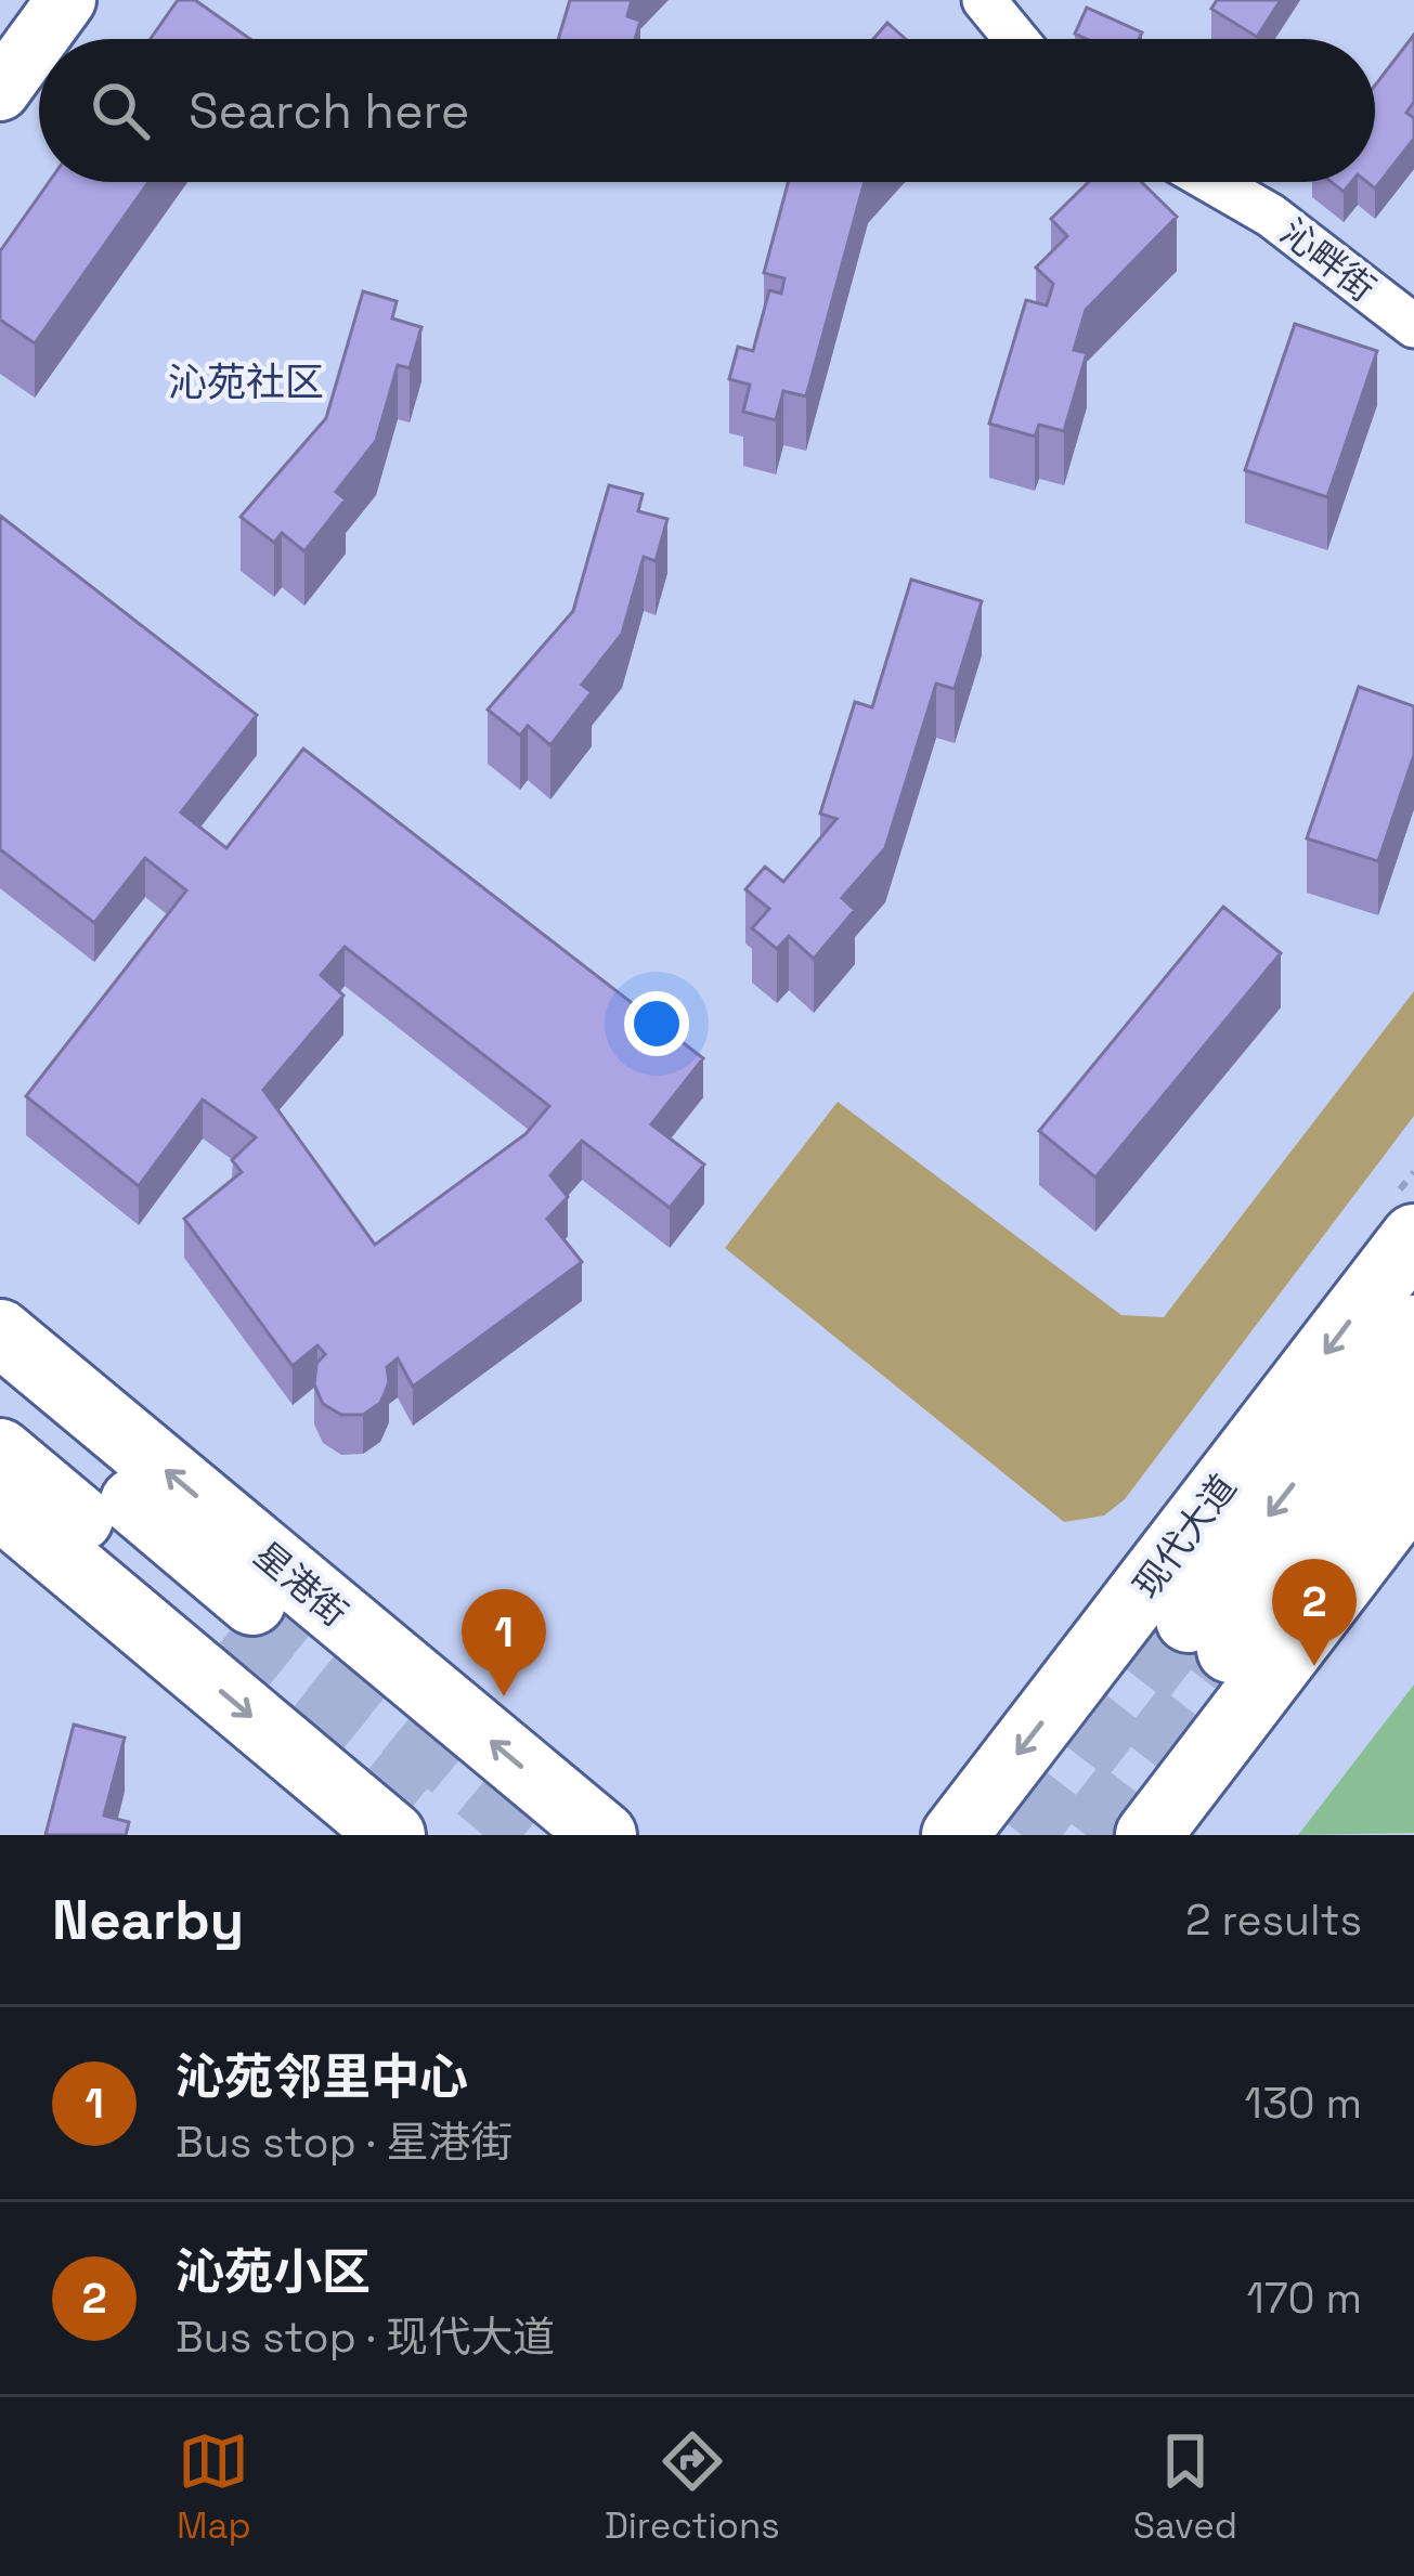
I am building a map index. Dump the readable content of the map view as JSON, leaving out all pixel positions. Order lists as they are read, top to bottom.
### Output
{
  "streets": {
    "main road": ["现代大道", "星港街"],
    "street": ["沁畔街"]
  },
  "districts": ["沁苑社区"],
  "page": {
    "search": "Search here",
    "pins": ["2", "1"],
    "heading": ["Nearby", "2 results"],
    "list": [
      {
        "mark": "1",
        "name": "沁苑邻里中心",
        "note": "Bus stop · 星港街",
        "value": "130 m"
      },
      {
        "mark": "2",
        "name": "沁苑小区",
        "note": "Bus stop · 现代大道",
        "value": "170 m"
      }
    ],
    "nav": ["Map", "Directions", "Saved"]
  }
}
